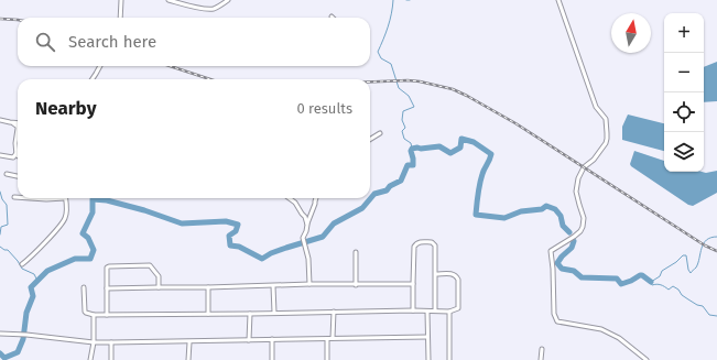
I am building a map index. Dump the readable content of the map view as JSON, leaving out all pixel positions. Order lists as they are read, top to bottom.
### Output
{
  "north": "top",
  "page": {
    "map_buttons": ["+", "−"],
    "search": "Search here",
    "heading": ["Nearby", "0 results"]
  }
}
